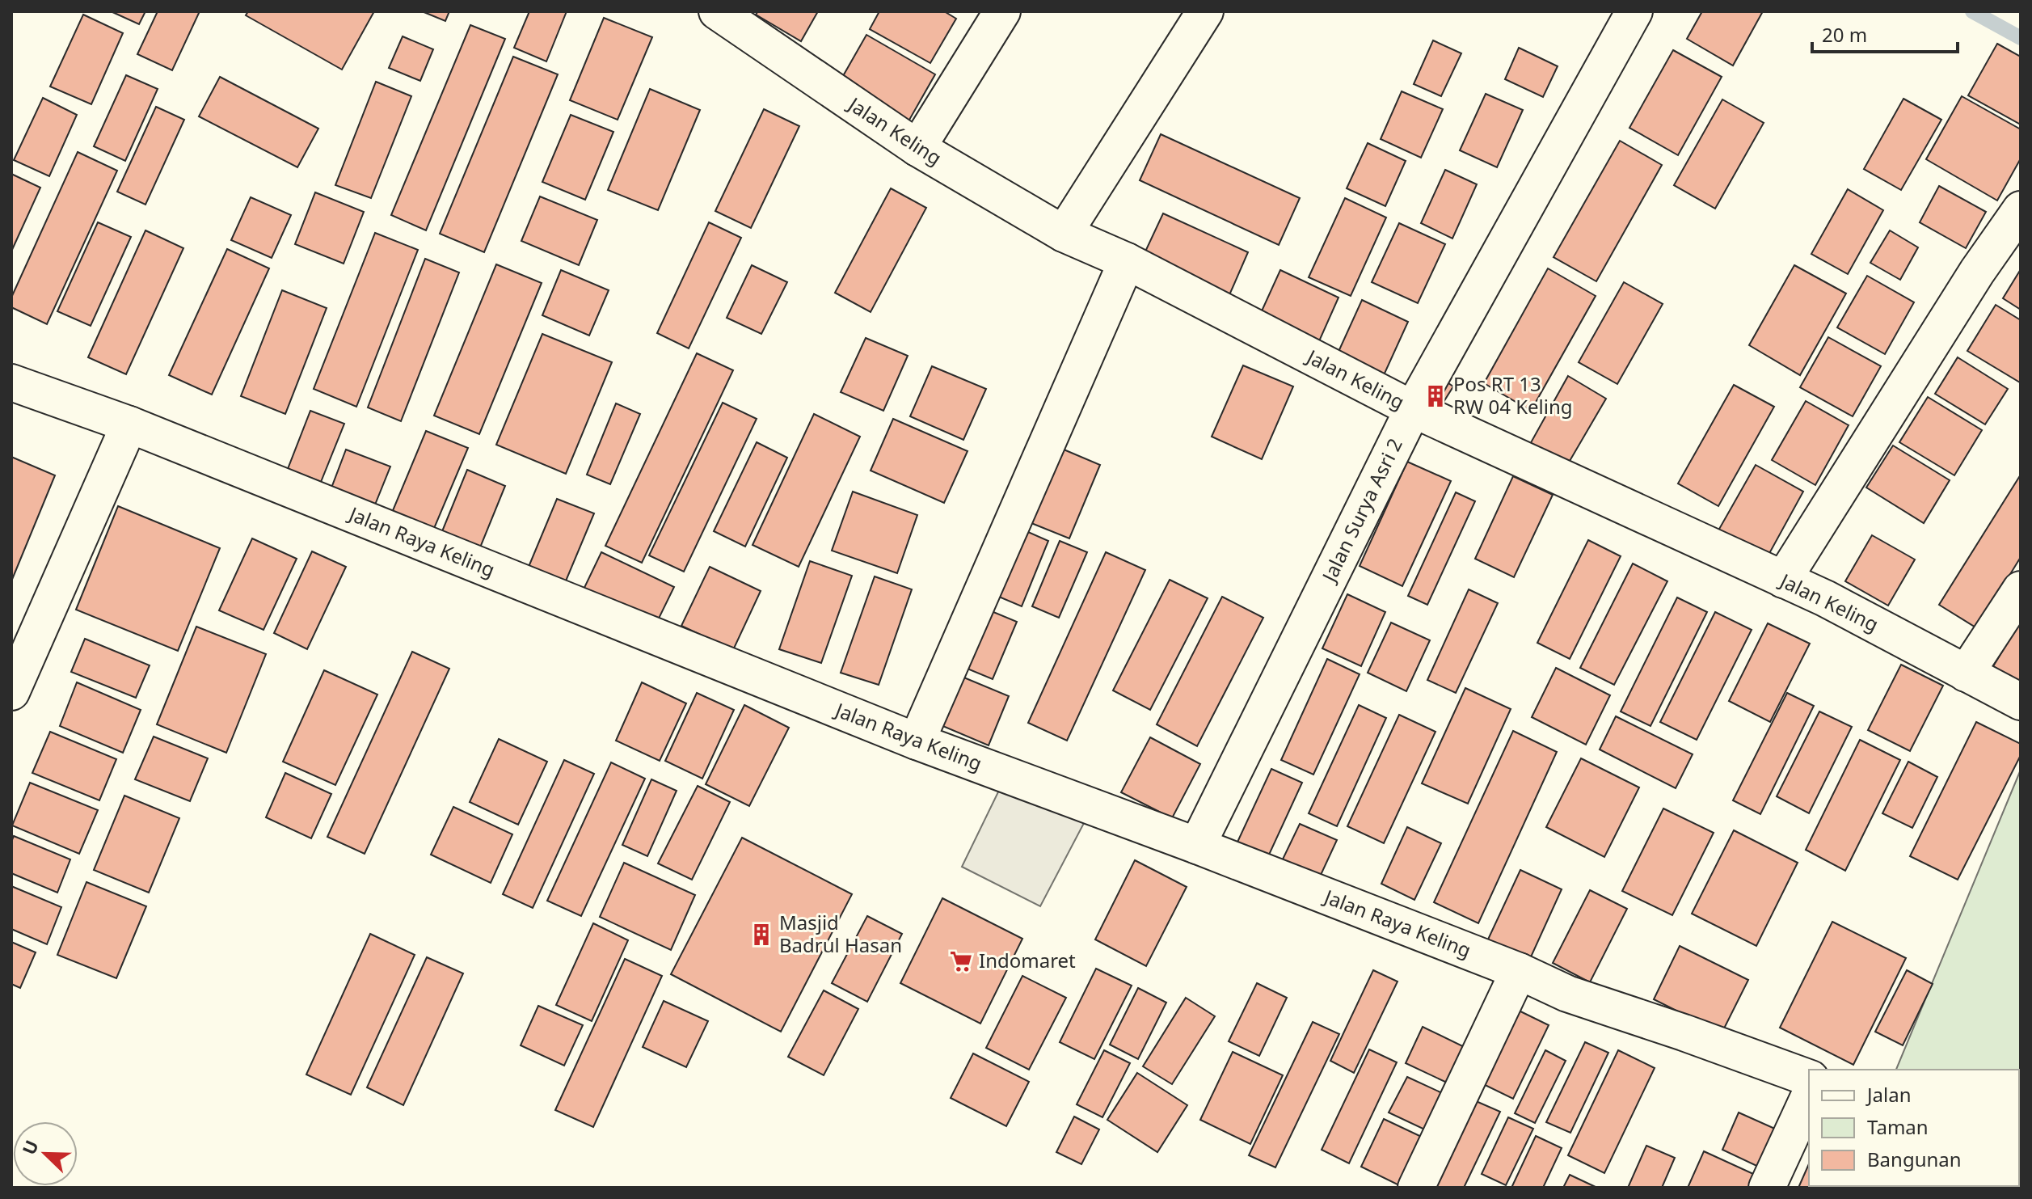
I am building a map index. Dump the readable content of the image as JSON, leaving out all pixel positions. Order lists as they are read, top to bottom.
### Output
{
  "streets": {
    "street": ["Jalan Keling", "Jalan Surya Asri 2", "Jalan Raya Keling"]
  },
  "crossings": [
    ["Jalan Keling", "Jalan Surya Asri 2"],
    ["Jalan Surya Asri 2", "Jalan Raya Keling"]
  ],
  "places": {
    "building": ["Pos RT 13 RW 04 Keling", "Masjid Badrul Hasan"],
    "supermarket": ["Indomaret"]
  },
  "legend": ["Jalan", "Taman", "Bangunan"],
  "scale_bar": "20 m",
  "north": "top left"
}
